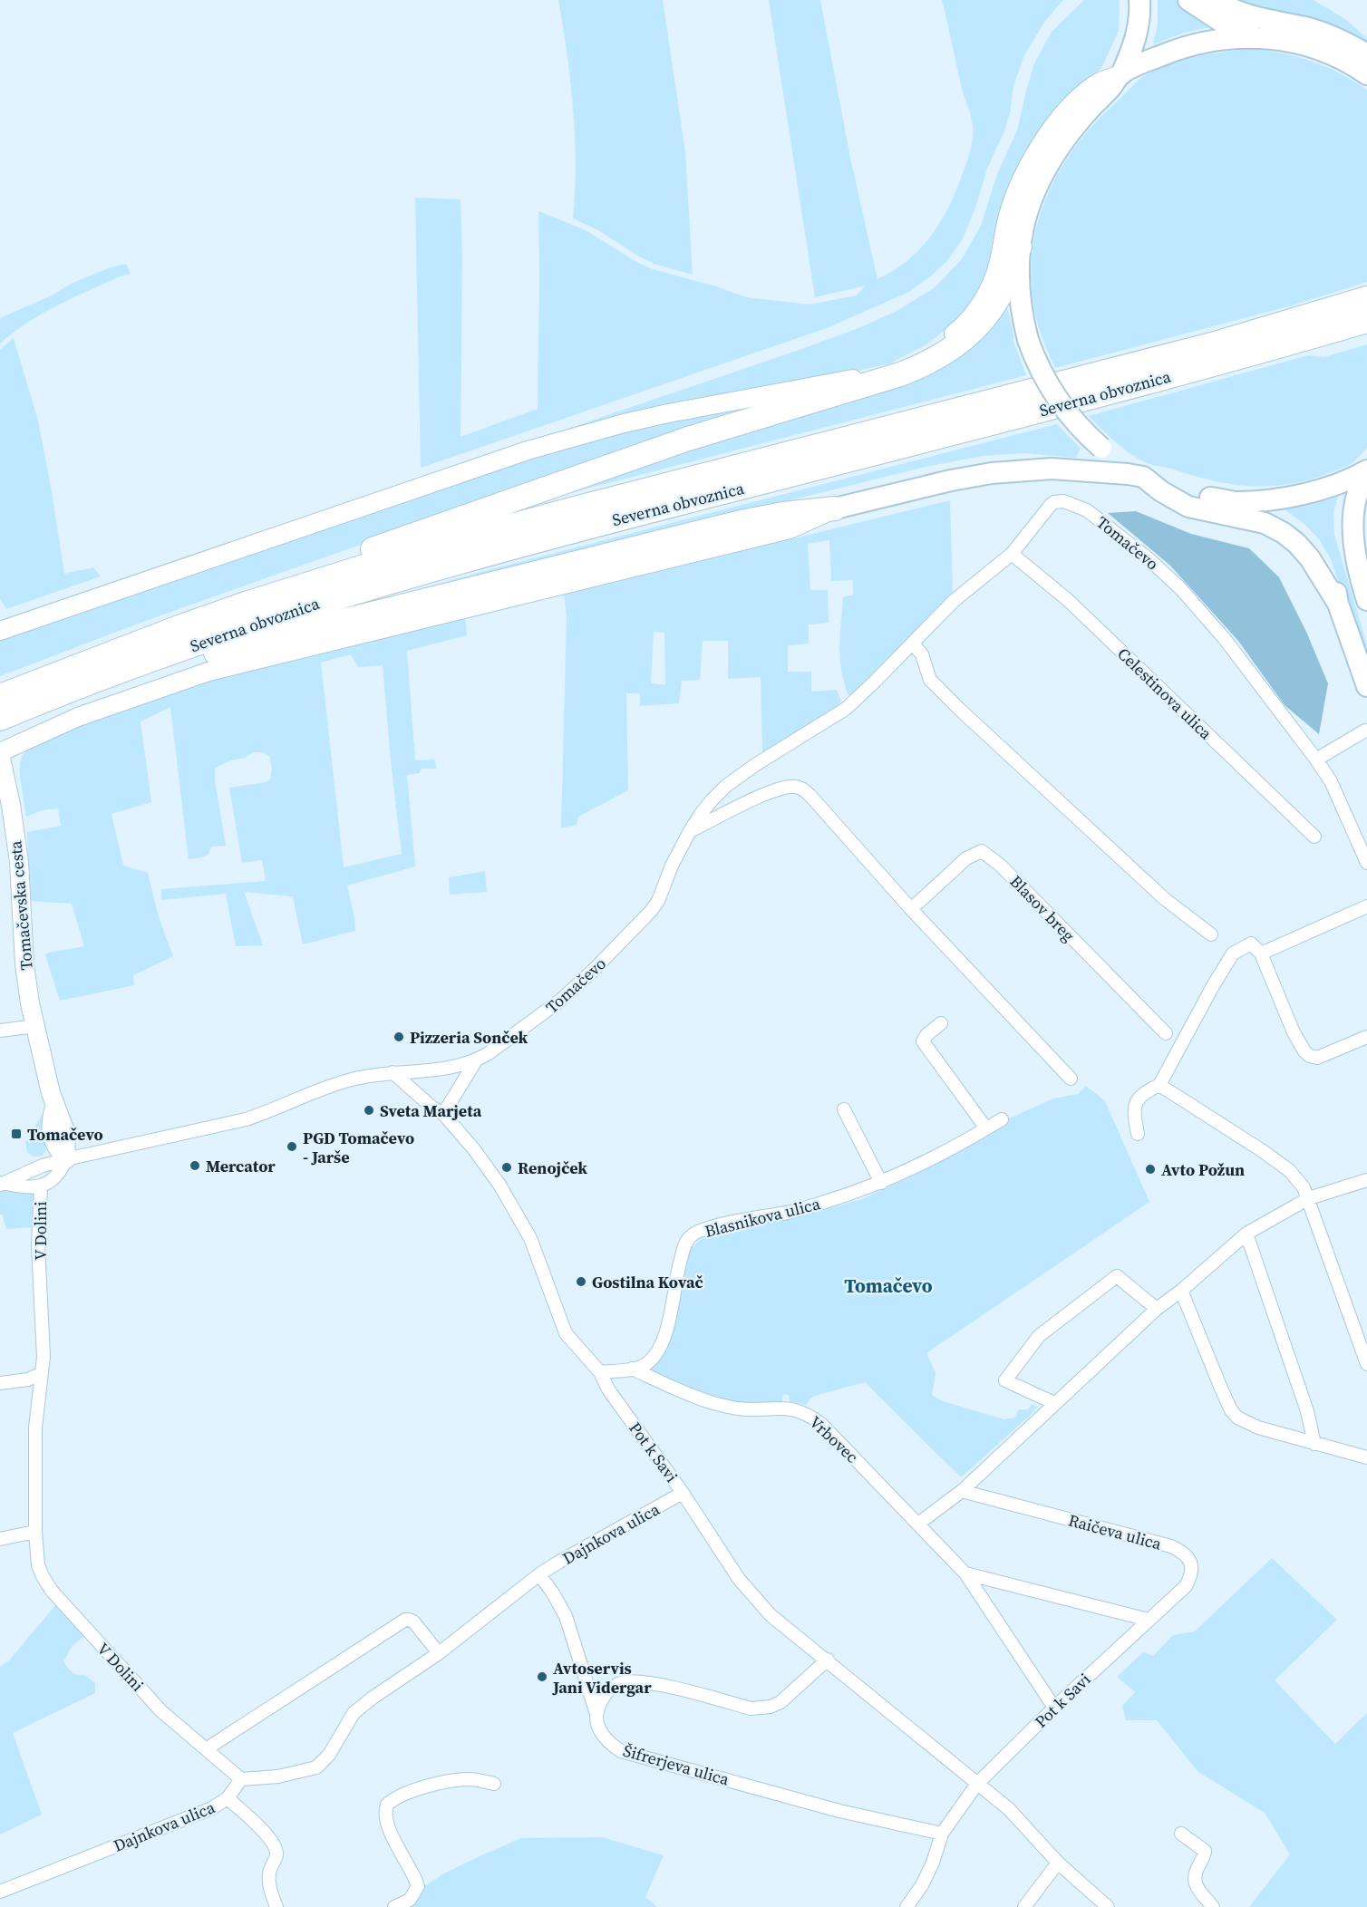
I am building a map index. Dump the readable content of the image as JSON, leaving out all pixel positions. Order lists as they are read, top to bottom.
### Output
{
  "streets": {
    "highway": ["Severna obvoznica"],
    "street": [
      "Tomačevo",
      "Celestinova ulica",
      "Tomačevska cesta",
      "Blasov breg",
      "Blasnikova ulica",
      "V Dolini",
      "Vrbovec",
      "Pot k Savi",
      "Raičeva ulica",
      "Dajnkova ulica",
      "Šifrerjeva ulica"
    ]
  },
  "crossings": [
    ["Tomačevo", "Celestinova ulica"],
    ["Tomačevo", "Tomačevska cesta"],
    ["Tomačevo", "V Dolini"],
    ["Tomačevo", "Pot k Savi"],
    ["Tomačevska cesta", "V Dolini"],
    ["Blasnikova ulica", "Vrbovec"],
    ["Blasnikova ulica", "Pot k Savi"],
    ["V Dolini", "Dajnkova ulica"],
    ["Vrbovec", "Pot k Savi"],
    ["Pot k Savi", "Raičeva ulica"],
    ["Pot k Savi", "Dajnkova ulica"]
  ],
  "districts": ["Tomačevo"],
  "places": {
    "other": [
      "Pizzeria Sonček",
      "Sveta Marjeta",
      "PGD Tomačevo - Jarše",
      "Mercator",
      "Renojček",
      "Avto Požun",
      "Gostilna Kovač",
      "Avtoservis Jani Vidergar"
    ],
    "transit": ["Tomačevo"]
  }
}
